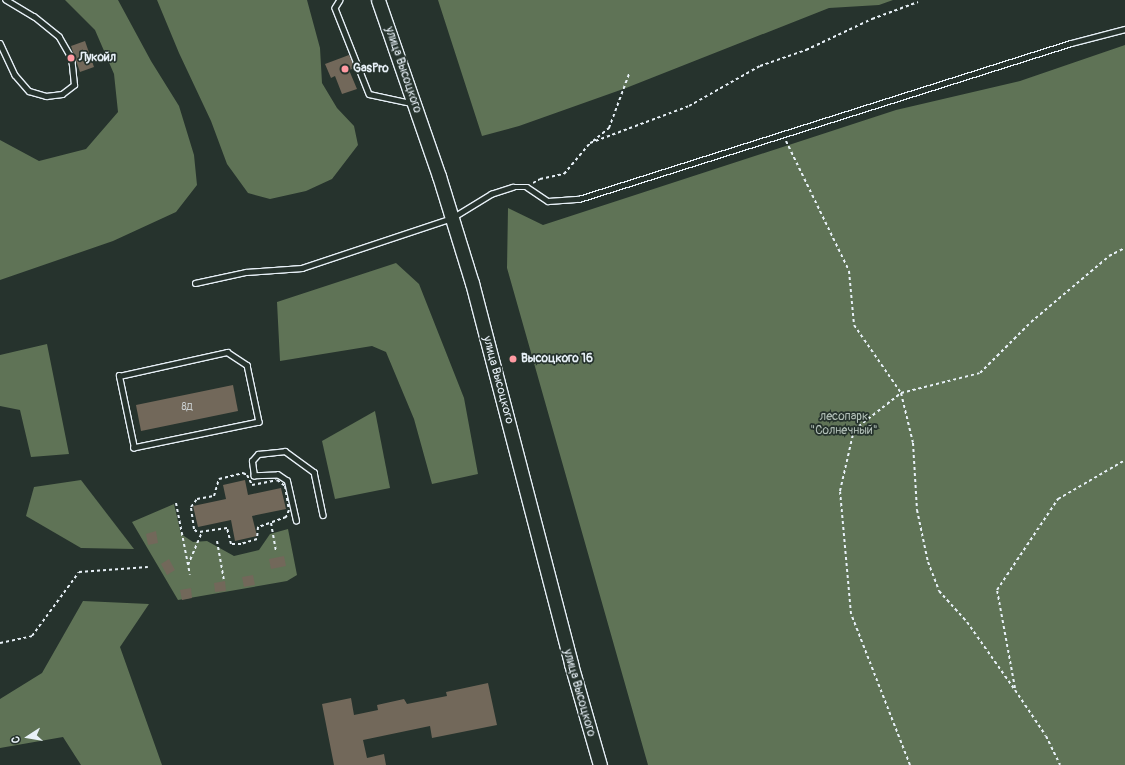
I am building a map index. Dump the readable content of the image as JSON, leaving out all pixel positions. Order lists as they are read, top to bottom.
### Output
{
  "streets": {
    "main road": ["улица Высоцкого"]
  },
  "parks": ["лесопарк \"Солнечный\""],
  "places": ["Лукойл", "GasPro", "Высоцкого 16"],
  "house_numbers": ["8Д"],
  "north": "left"
}
